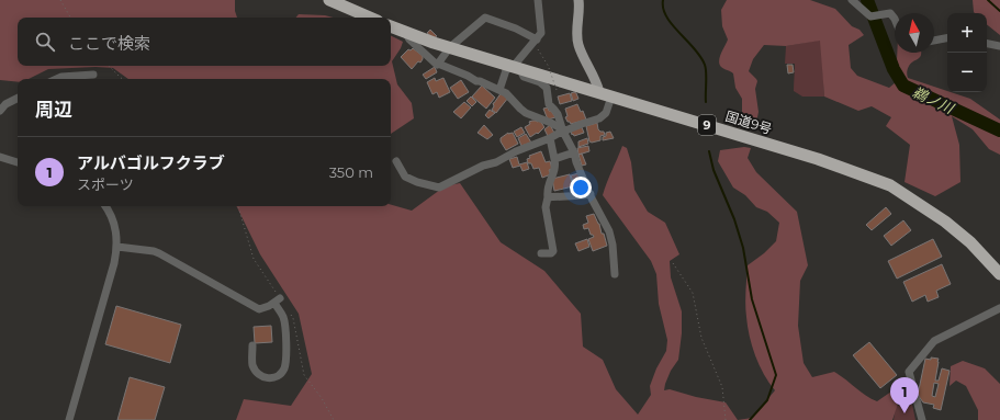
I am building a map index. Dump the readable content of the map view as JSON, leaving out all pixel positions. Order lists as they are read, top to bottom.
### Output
{
  "streets": {
    "highway": ["国道9号", "9"]
  },
  "water": ["鵜ノ川"],
  "north": "top",
  "page": {
    "map_buttons": ["+", "−"],
    "search": "ここで検索",
    "heading": "周辺",
    "list": [
      {
        "mark": "1",
        "name": "アルバゴルフクラブ",
        "note": "スポーツ",
        "value": "350 m"
      }
    ],
    "pins": "1"
  }
}
